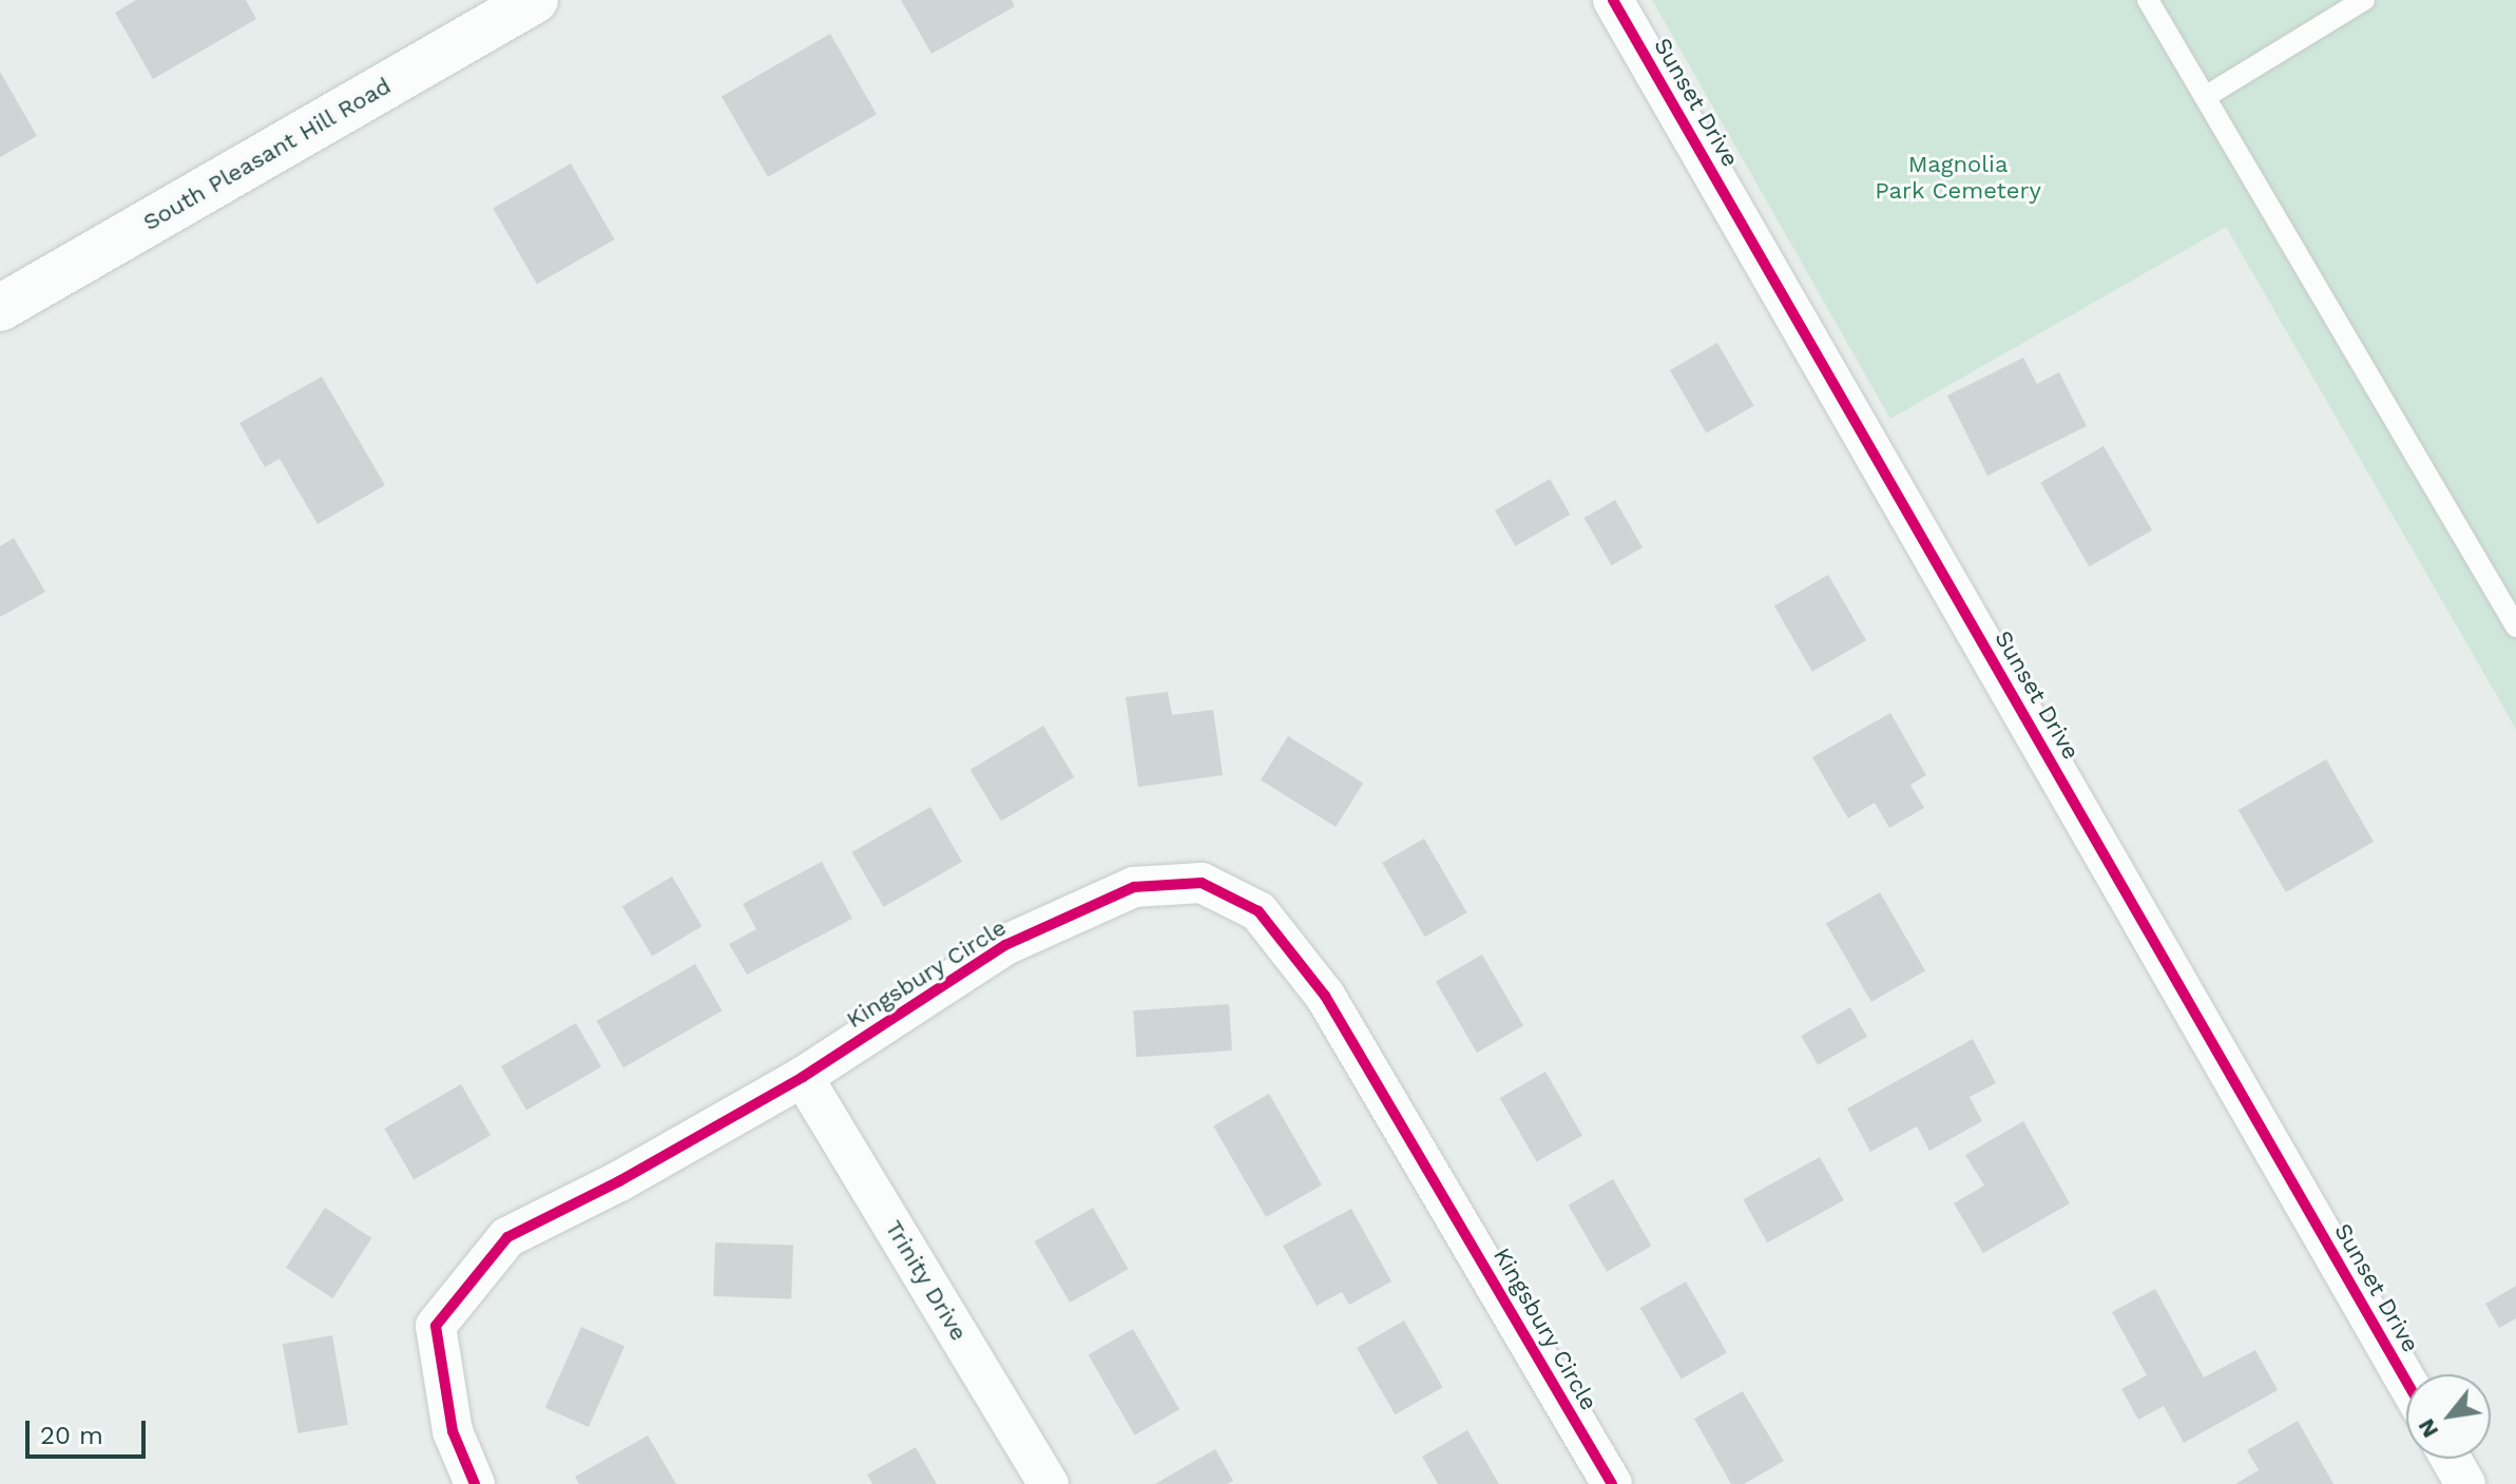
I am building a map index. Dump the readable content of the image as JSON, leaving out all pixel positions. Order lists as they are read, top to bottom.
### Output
{
  "streets": {
    "street": [
      "Sunset Drive",
      "South Pleasant Hill Road",
      "Kingsbury Circle",
      "Trinity Drive"
    ]
  },
  "crossings": [
    ["Kingsbury Circle", "Trinity Drive"]
  ],
  "parks": ["Magnolia Park Cemetery"],
  "scale_bar": "20 m",
  "north": "bottom left"
}
